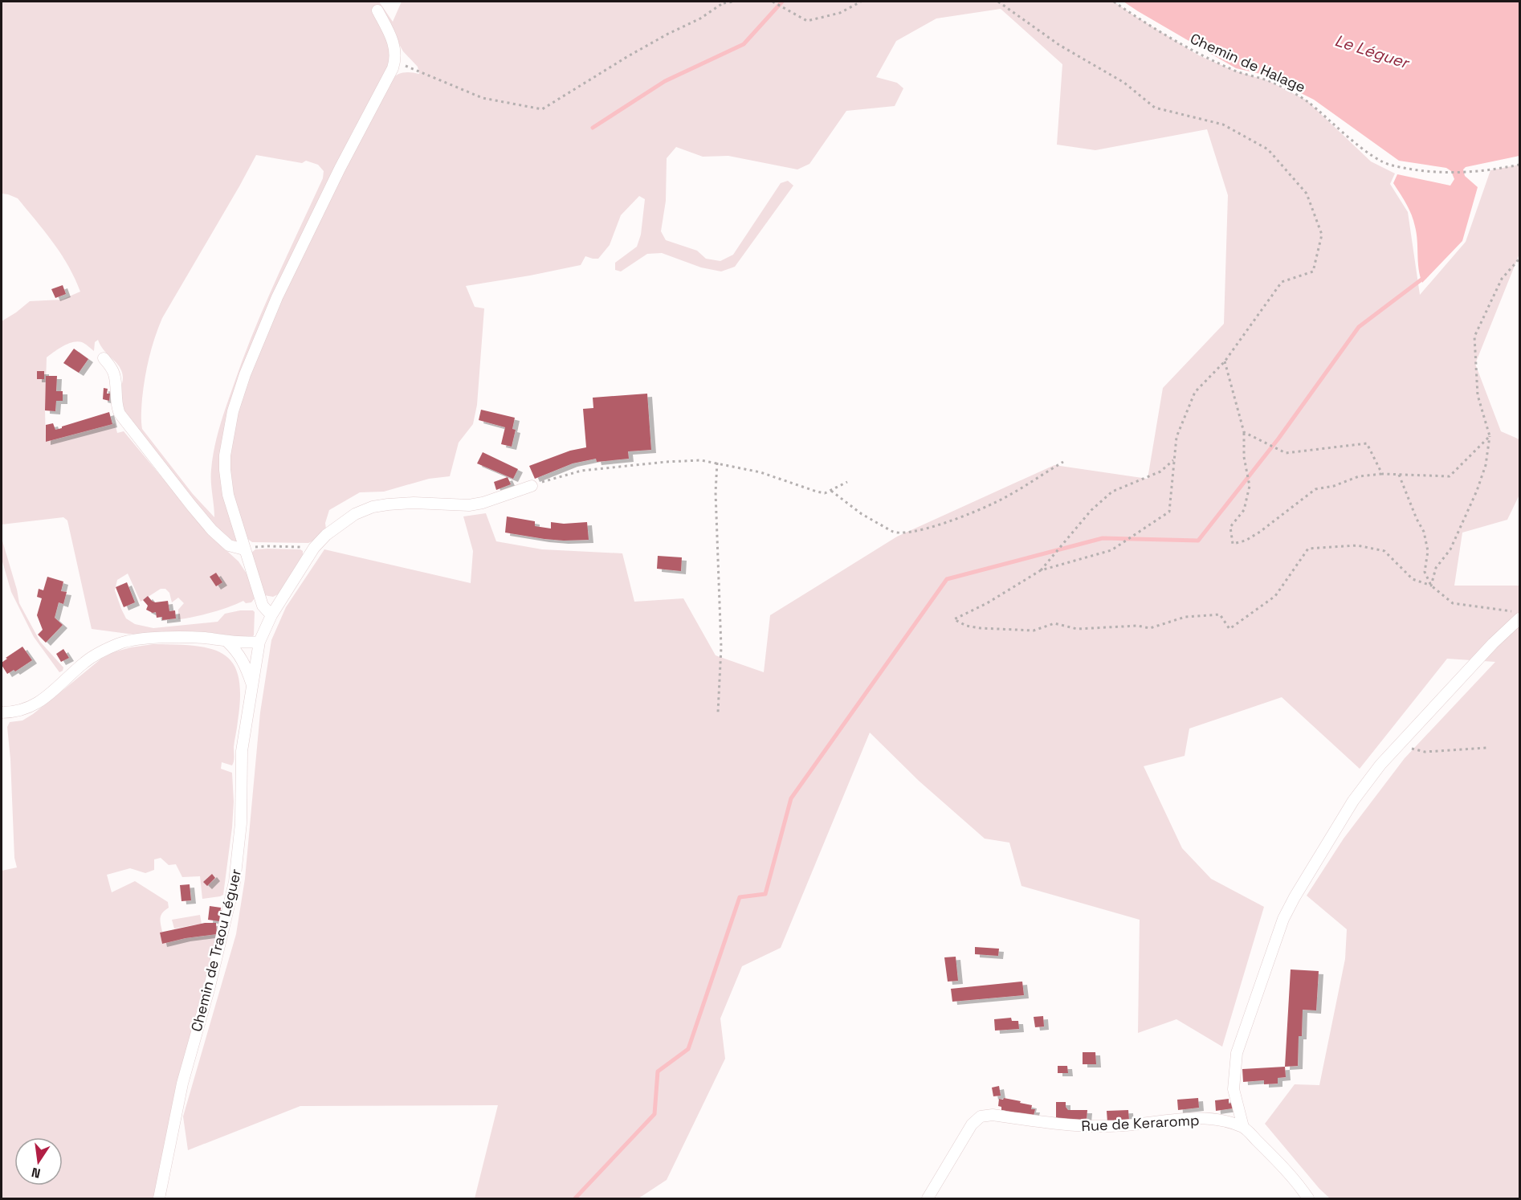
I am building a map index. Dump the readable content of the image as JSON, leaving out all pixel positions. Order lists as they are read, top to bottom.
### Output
{
  "streets": {
    "street": ["Chemin de Traou Léguer", "Rue de Keraromp"],
    "path": ["Chemin de Halage"]
  },
  "water": ["Le Léguer"],
  "north": "bottom"
}
